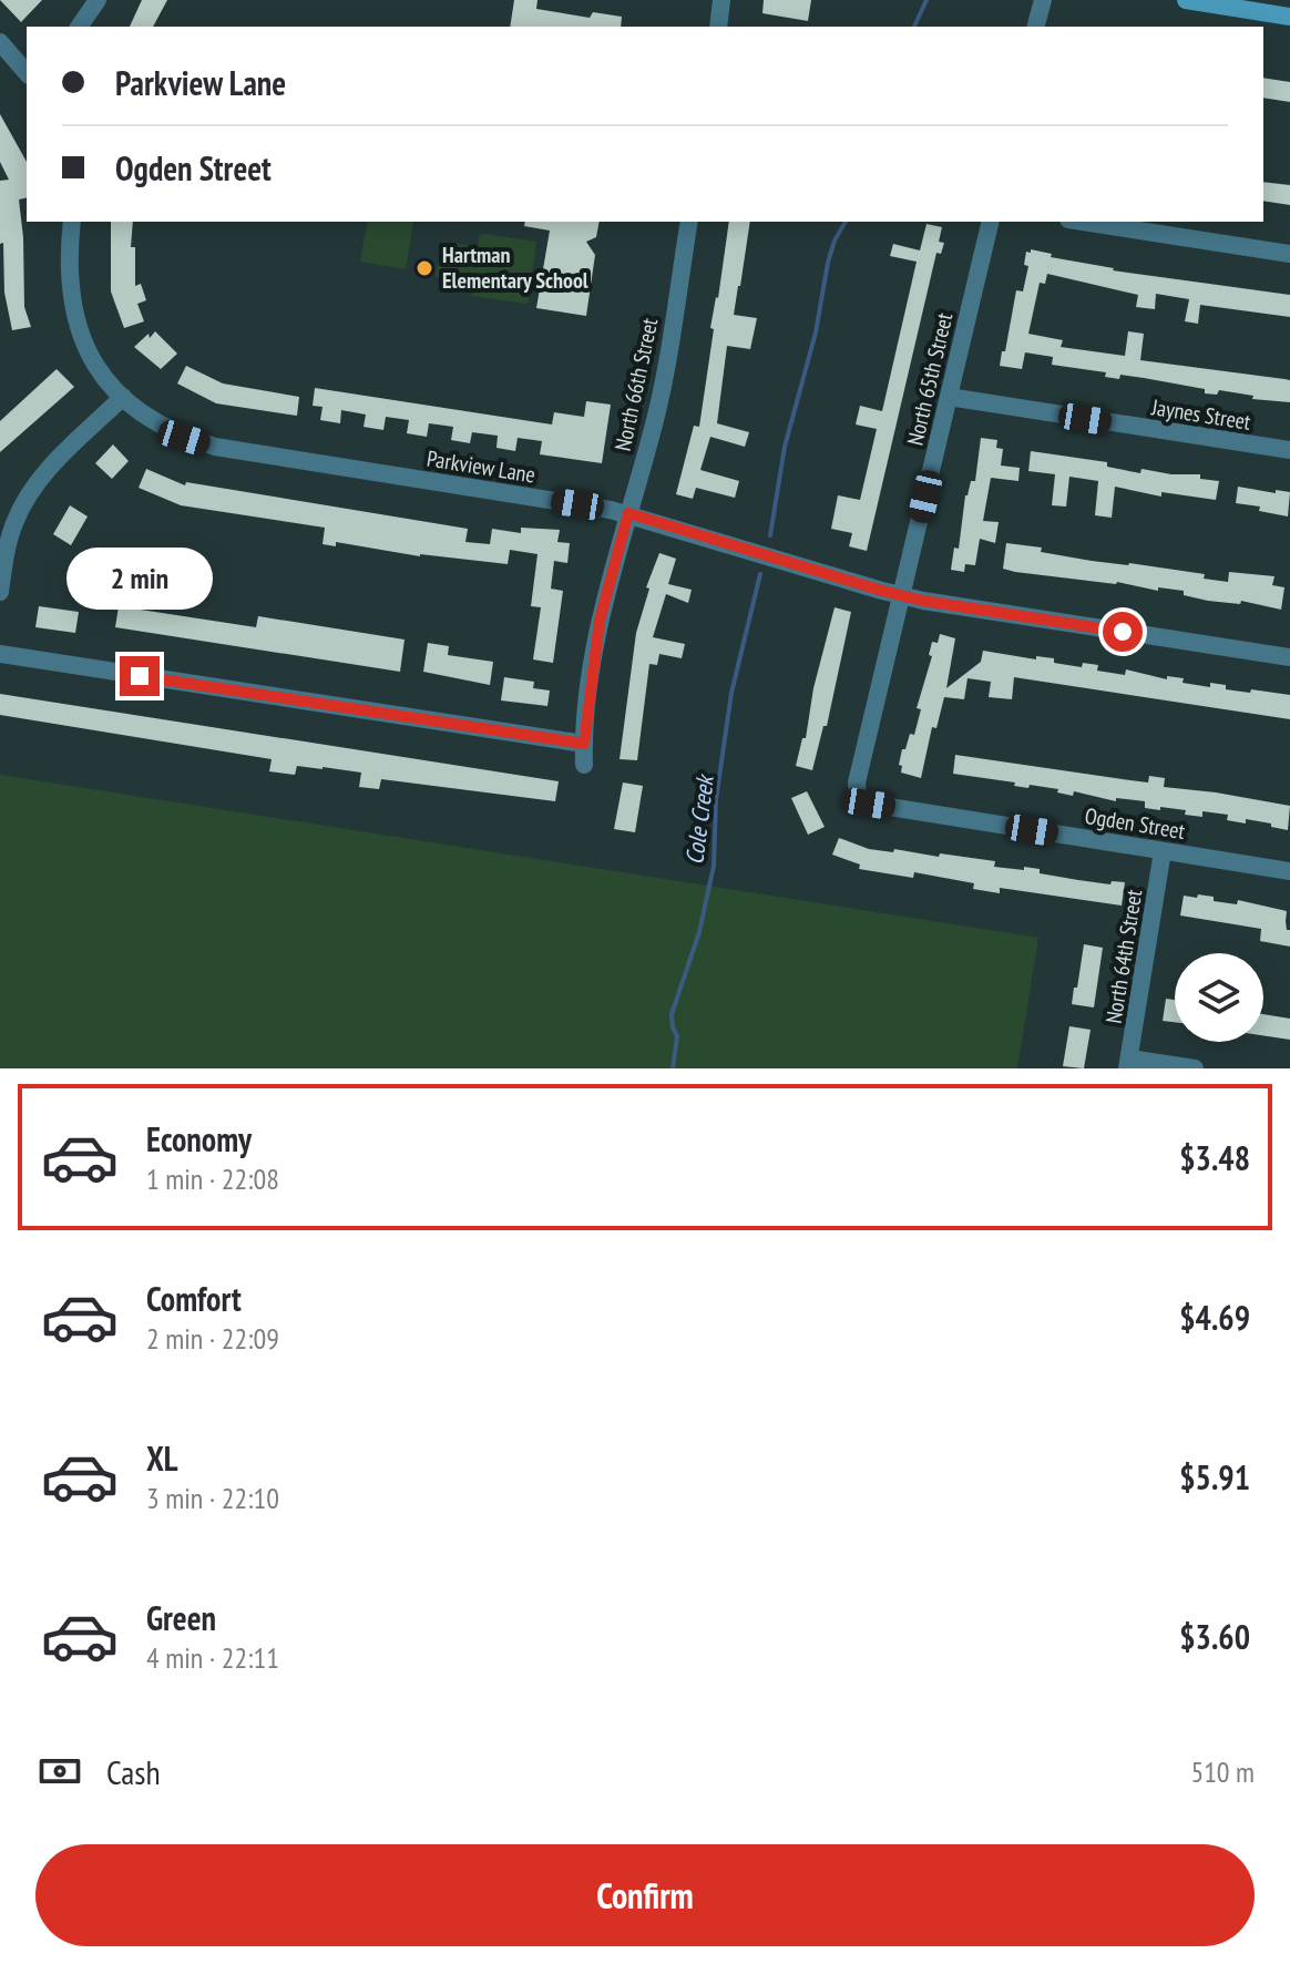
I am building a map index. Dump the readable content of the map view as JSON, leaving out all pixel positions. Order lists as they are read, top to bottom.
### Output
{
  "streets": {
    "street": [
      "North 65th Street",
      "North 66th Street",
      "Jaynes Street",
      "Parkview Lane",
      "Ogden Street",
      "North 64th Street"
    ]
  },
  "crossings": [
    ["North 65th Street", "Jaynes Street"],
    ["North 65th Street", "Parkview Lane"],
    ["North 65th Street", "Ogden Street"],
    ["North 66th Street", "Parkview Lane"],
    ["Ogden Street", "North 64th Street"]
  ],
  "water": ["Cole Creek"],
  "places": ["Hartman Elementary School"],
  "page": {
    "banner": ["Parkview Lane", "Ogden Street"],
    "bubble": "2 min",
    "list": [
      {
        "name": "Economy",
        "note": "1 min · 22:08",
        "value": "$3.48"
      },
      {
        "name": "Comfort",
        "note": "2 min · 22:09",
        "value": "$4.69"
      },
      {
        "name": "XL",
        "note": "3 min · 22:10",
        "value": "$5.91"
      },
      {
        "name": "Green",
        "note": "4 min · 22:11",
        "value": "$3.60"
      }
    ],
    "pay": ["Cash", "510 m"],
    "buttons": "Confirm"
  }
}
